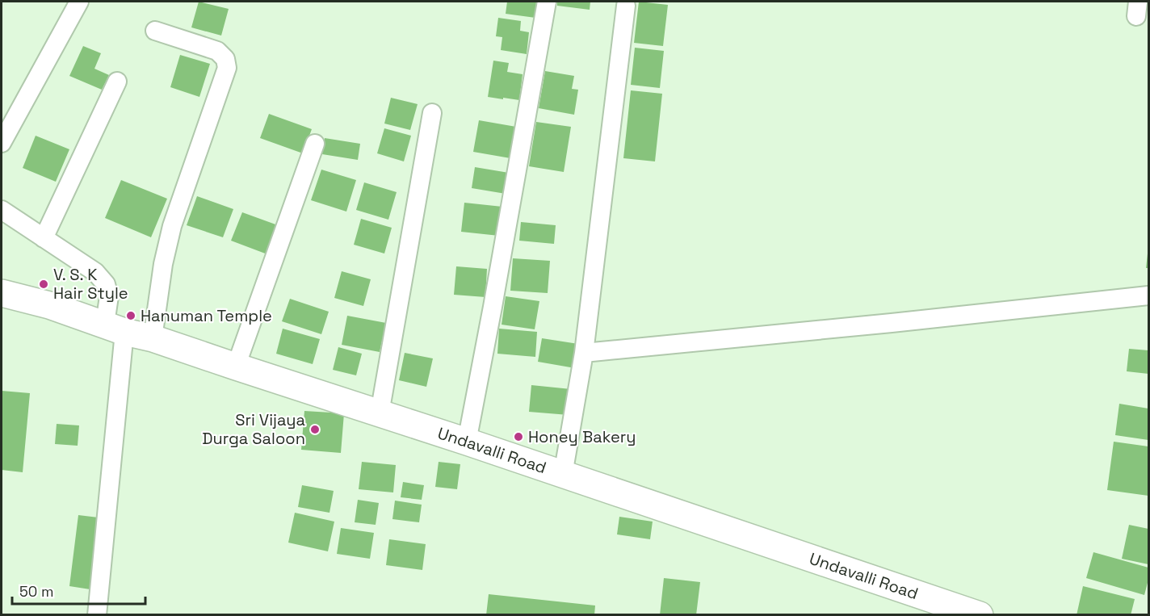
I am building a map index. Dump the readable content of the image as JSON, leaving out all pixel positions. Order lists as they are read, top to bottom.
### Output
{
  "streets": {
    "main road": ["Undavalli Road"]
  },
  "places": [
    "V. S. K Hair Style",
    "Hanuman Temple",
    "Sri Vijaya Durga Saloon",
    "Honey Bakery"
  ],
  "scale_bar": "50 m"
}
